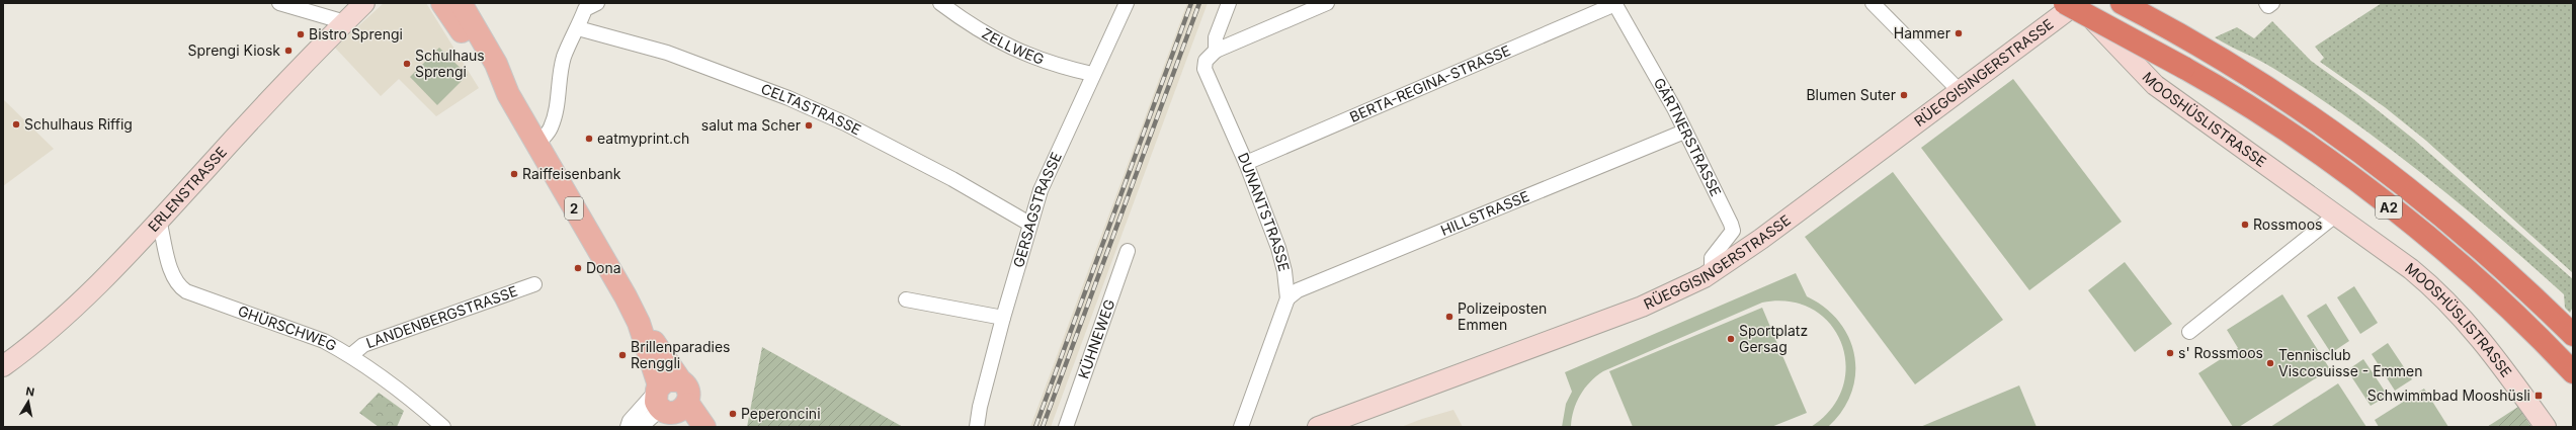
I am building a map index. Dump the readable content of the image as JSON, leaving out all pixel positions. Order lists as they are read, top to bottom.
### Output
{
  "streets": {
    "highway": ["A2"],
    "main road": ["2"],
    "street": [
      "ZELLWEG",
      "RÜEGGISINGERSTRASSE",
      "BERTA-REGINA-STRASSE",
      "CELTASTRASSE",
      "MOOSHÜSLISTRASSE",
      "GÄRTNERSTRASSE",
      "ERLENSTRASSE",
      "GERSAGSTRASSE",
      "DUNANTSTRASSE",
      "HILLSTRASSE",
      "LANDENBERGSTRASSE",
      "GHÜRSCHWEG",
      "KÜHNEWEG"
    ]
  },
  "crossings": [
    ["ZELLWEG", "GERSAGSTRASSE"],
    ["RÜEGGISINGERSTRASSE", "MOOSHÜSLISTRASSE"],
    ["RÜEGGISINGERSTRASSE", "GÄRTNERSTRASSE"],
    ["RÜEGGISINGERSTRASSE", "A2"],
    ["BERTA-REGINA-STRASSE", "GÄRTNERSTRASSE"],
    ["BERTA-REGINA-STRASSE", "DUNANTSTRASSE"],
    ["CELTASTRASSE", "GERSAGSTRASSE"],
    ["MOOSHÜSLISTRASSE", "A2"],
    ["GÄRTNERSTRASSE", "HILLSTRASSE"],
    ["ERLENSTRASSE", "GHÜRSCHWEG"],
    ["DUNANTSTRASSE", "HILLSTRASSE"],
    ["LANDENBERGSTRASSE", "GHÜRSCHWEG"]
  ],
  "places": {
    "other": [
      "Hammer",
      "Bistro Sprengi",
      "Sprengi Kiosk",
      "Schulhaus Sprengi",
      "Blumen Suter",
      "Schulhaus Riffig",
      "salut ma Scher",
      "eatmyprint.ch",
      "Raiffeisenbank",
      "Rossmoos",
      "Dona",
      "Polizeiposten Emmen",
      "Sportplatz Gersag",
      "s' Rossmoos",
      "Brillenparadies Renggli",
      "Tennisclub Viscosuisse - Emmen",
      "Peperoncini"
    ],
    "transit": ["Schwimmbad Mooshüsli"]
  },
  "north": "top"
}
